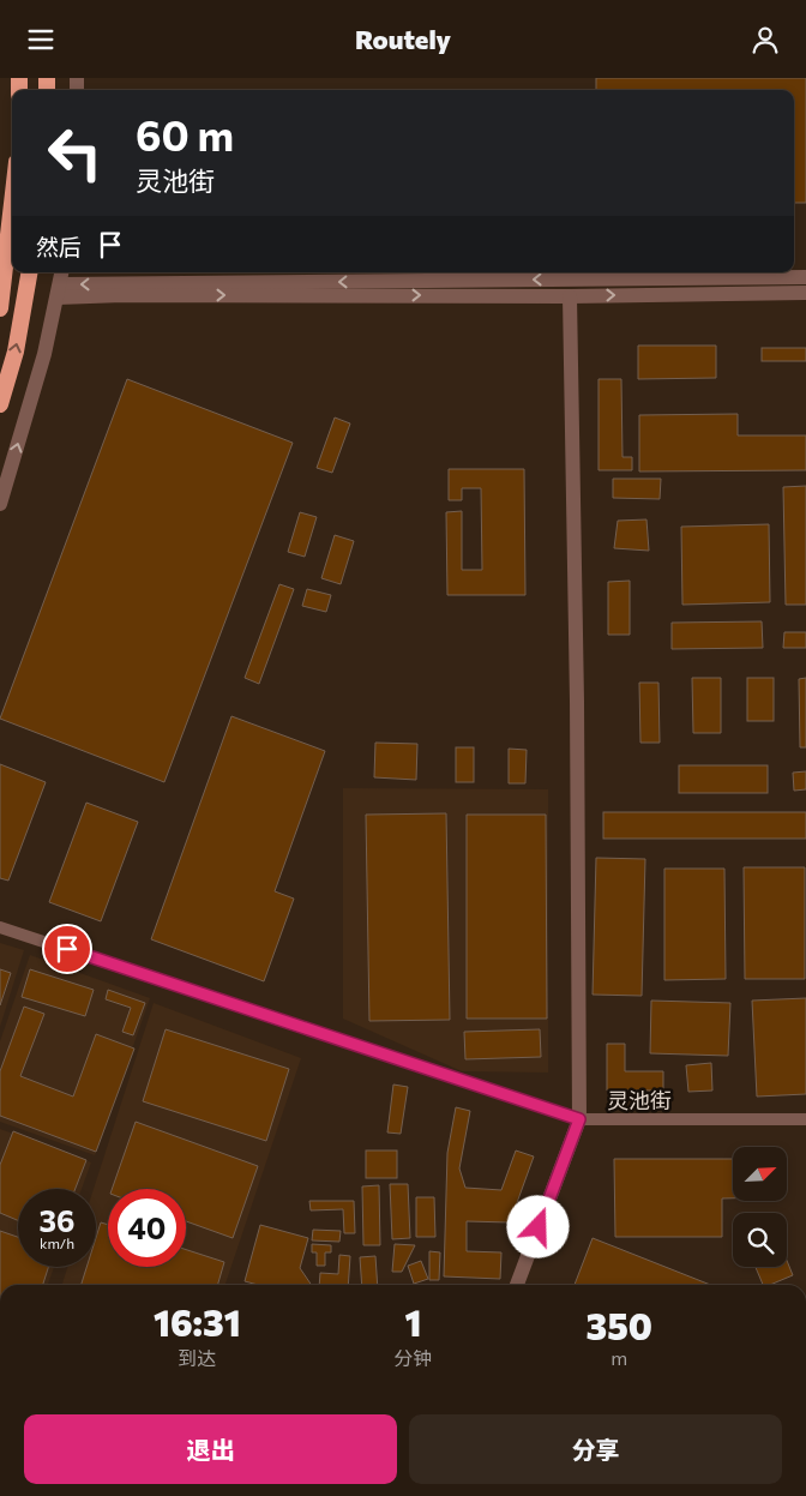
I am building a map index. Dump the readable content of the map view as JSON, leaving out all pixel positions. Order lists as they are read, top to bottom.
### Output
{
  "streets": {
    "street": ["灵池街"]
  },
  "north": "top right",
  "page": {
    "header": "Routely",
    "turn": ["60 m", "灵池街"],
    "then": "然后",
    "speed": "36 km/h",
    "limit": "40",
    "eta": [
      "16:31",
      "到达",
      "1",
      "分钟",
      "350",
      "m"
    ],
    "buttons": ["退出", "分享"]
  }
}
